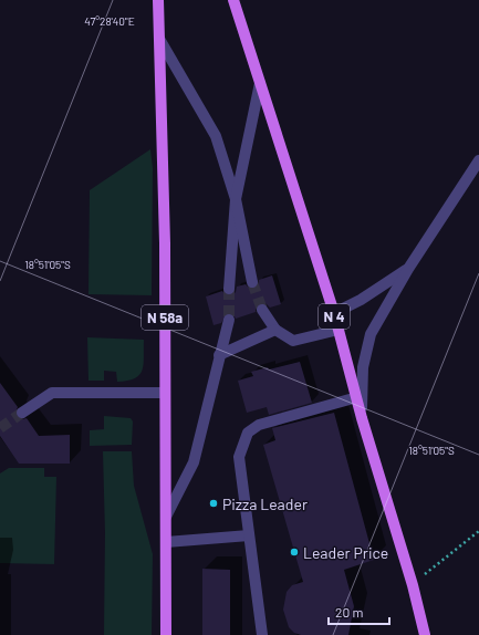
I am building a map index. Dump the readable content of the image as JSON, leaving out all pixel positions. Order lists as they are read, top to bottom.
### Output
{
  "streets": {
    "main road": ["N 4", "N 58a"]
  },
  "places": ["Pizza Leader", "Leader Price"],
  "scale_bar": "20 m",
  "coordinates": ["47°28'40\"E", "18°51'05\"S"]
}
